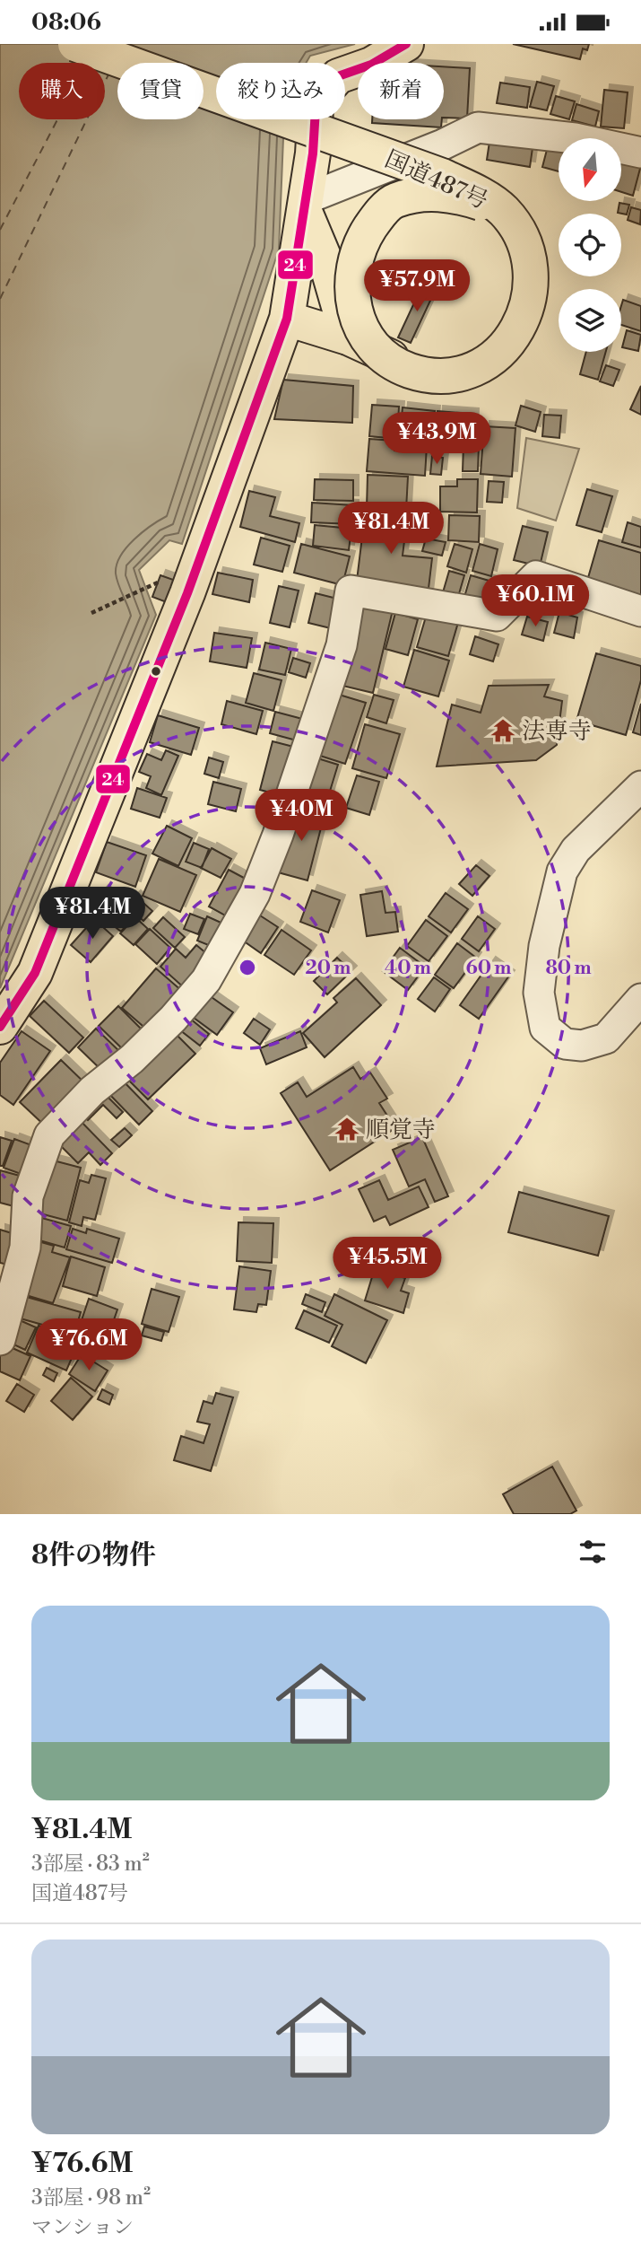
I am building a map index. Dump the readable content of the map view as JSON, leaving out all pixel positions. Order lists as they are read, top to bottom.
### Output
{
  "streets": {
    "highway": ["国道487号"]
  },
  "places": {
    "temple": ["法専寺", "順覚寺"]
  },
  "lines": ["transit line 24"],
  "north": "bottom",
  "page": {
    "status": "08:06",
    "chip": [
      "購入",
      "賃貸",
      "絞り込み",
      "新着"
    ],
    "price": [
      "¥57.9M",
      "¥43.9M",
      "¥81.4M",
      "¥60.1M",
      "¥40M",
      "¥81.4M",
      "¥45.5M",
      "¥76.6M"
    ],
    "heading": "8件の物件",
    "list": [
      {
        "name": "¥81.4M",
        "note": "3部屋 · 83 m² · 国道487号"
      },
      {
        "name": "¥76.6M",
        "note": "3部屋 · 98 m² · マンション"
      }
    ]
  },
  "rings": [
    "20 m",
    "40 m",
    "60 m",
    "80 m"
  ]
}
